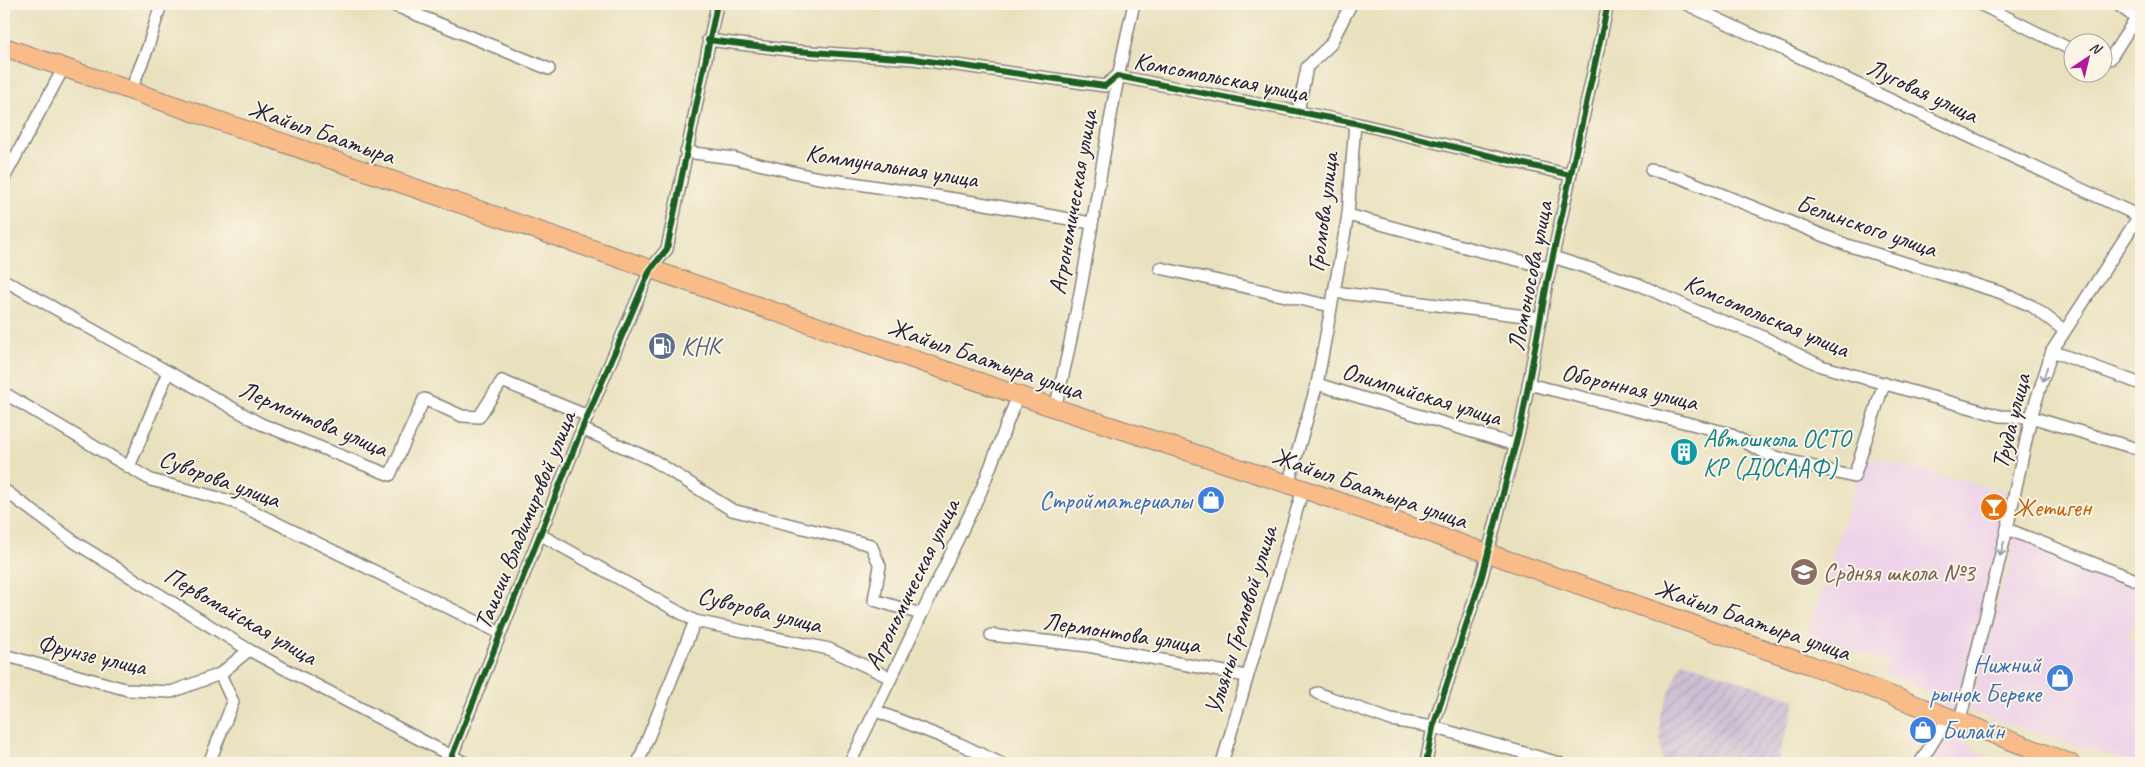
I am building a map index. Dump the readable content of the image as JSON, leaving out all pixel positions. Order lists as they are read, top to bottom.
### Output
{
  "streets": {
    "highway": ["Жайыл Баатыра", "Жайыл Баатыра улица"],
    "street": [
      "Комсомольская улица",
      "Луговая улица",
      "Коммунальная улица",
      "Агрономическая улица",
      "Громова улица",
      "Белинского улица",
      "Ломоносова улица",
      "Оборонная улица",
      "Олимпийская улица",
      "Лермонтова улица",
      "Труда улица",
      "Суворова улица",
      "Таисии Владимировой улица",
      "Первомайская улица",
      "Ульяны Громовой улица",
      "Фрунзе улица"
    ]
  },
  "crossings": [
    ["Комсомольская улица", "Агрономическая улица"],
    ["Комсомольская улица", "Громова улица"],
    ["Комсомольская улица", "Ломоносова улица"],
    ["Комсомольская улица", "Оборонная улица"],
    ["Комсомольская улица", "Труда улица"],
    ["Луговая улица", "Труда улица"],
    ["Жайыл Баатыра", "Жайыл Баатыра улица"],
    ["Жайыл Баатыра", "Таисии Владимировой улица"],
    ["Коммунальная улица", "Агрономическая улица"],
    ["Агрономическая улица", "Жайыл Баатыра улица"],
    ["Агрономическая улица", "Суворова улица"],
    ["Громова улица", "Жайыл Баатыра улица"],
    ["Громова улица", "Олимпийская улица"],
    ["Громова улица", "Ульяны Громовой улица"],
    ["Белинского улица", "Труда улица"],
    ["Ломоносова улица", "Жайыл Баатыра улица"],
    ["Ломоносова улица", "Оборонная улица"],
    ["Ломоносова улица", "Олимпийская улица"],
    ["Жайыл Баатыра улица", "Труда улица"],
    ["Жайыл Баатыра улица", "Таисии Владимировой улица"],
    ["Жайыл Баатыра улица", "Ульяны Громовой улица"],
    ["Лермонтова улица", "Таисии Владимировой улица"],
    ["Лермонтова улица", "Ульяны Громовой улица"],
    ["Суворова улица", "Таисии Владимировой улица"],
    ["Таисии Владимировой улица", "Первомайская улица"],
    ["Первомайская улица", "Фрунзе улица"]
  ],
  "one_way": ["Труда улица"],
  "places": {
    "fuel station": ["КНК"],
    "building": ["Автошкола ОСТО КР (ДОСААФ)"],
    "shop": ["Стройматериалы", "Нижний рынок Береке", "Билайн"],
    "bar": ["Жетиген"],
    "school or university": ["Срдняя школа №3"]
  },
  "north": "top right"
}
